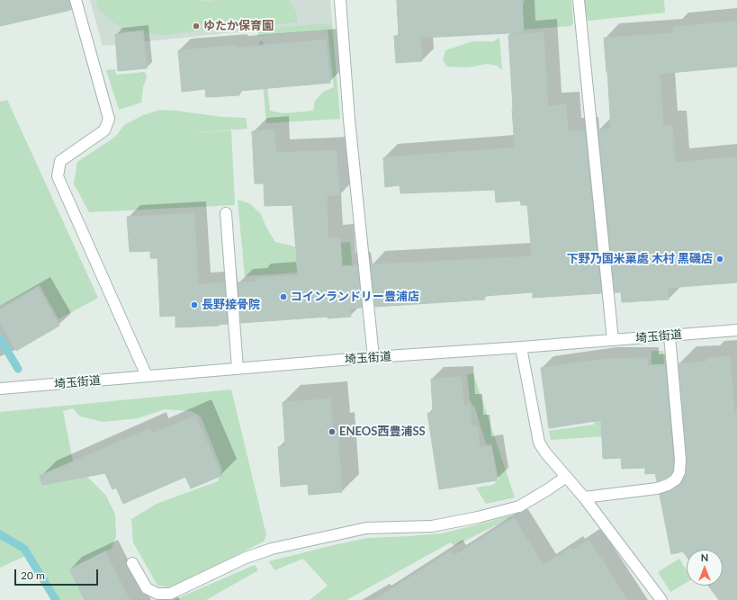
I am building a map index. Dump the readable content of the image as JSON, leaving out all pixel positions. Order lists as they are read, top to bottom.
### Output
{
  "streets": {
    "street": ["埼玉街道"]
  },
  "places": [
    "ゆたか保育園",
    "下野乃国米菓處 木村 黒磯店",
    "コインランドリー豊浦店",
    "長野接骨院",
    "ENEOS西豊浦SS"
  ],
  "scale_bar": "20 m",
  "north": "top"
}
